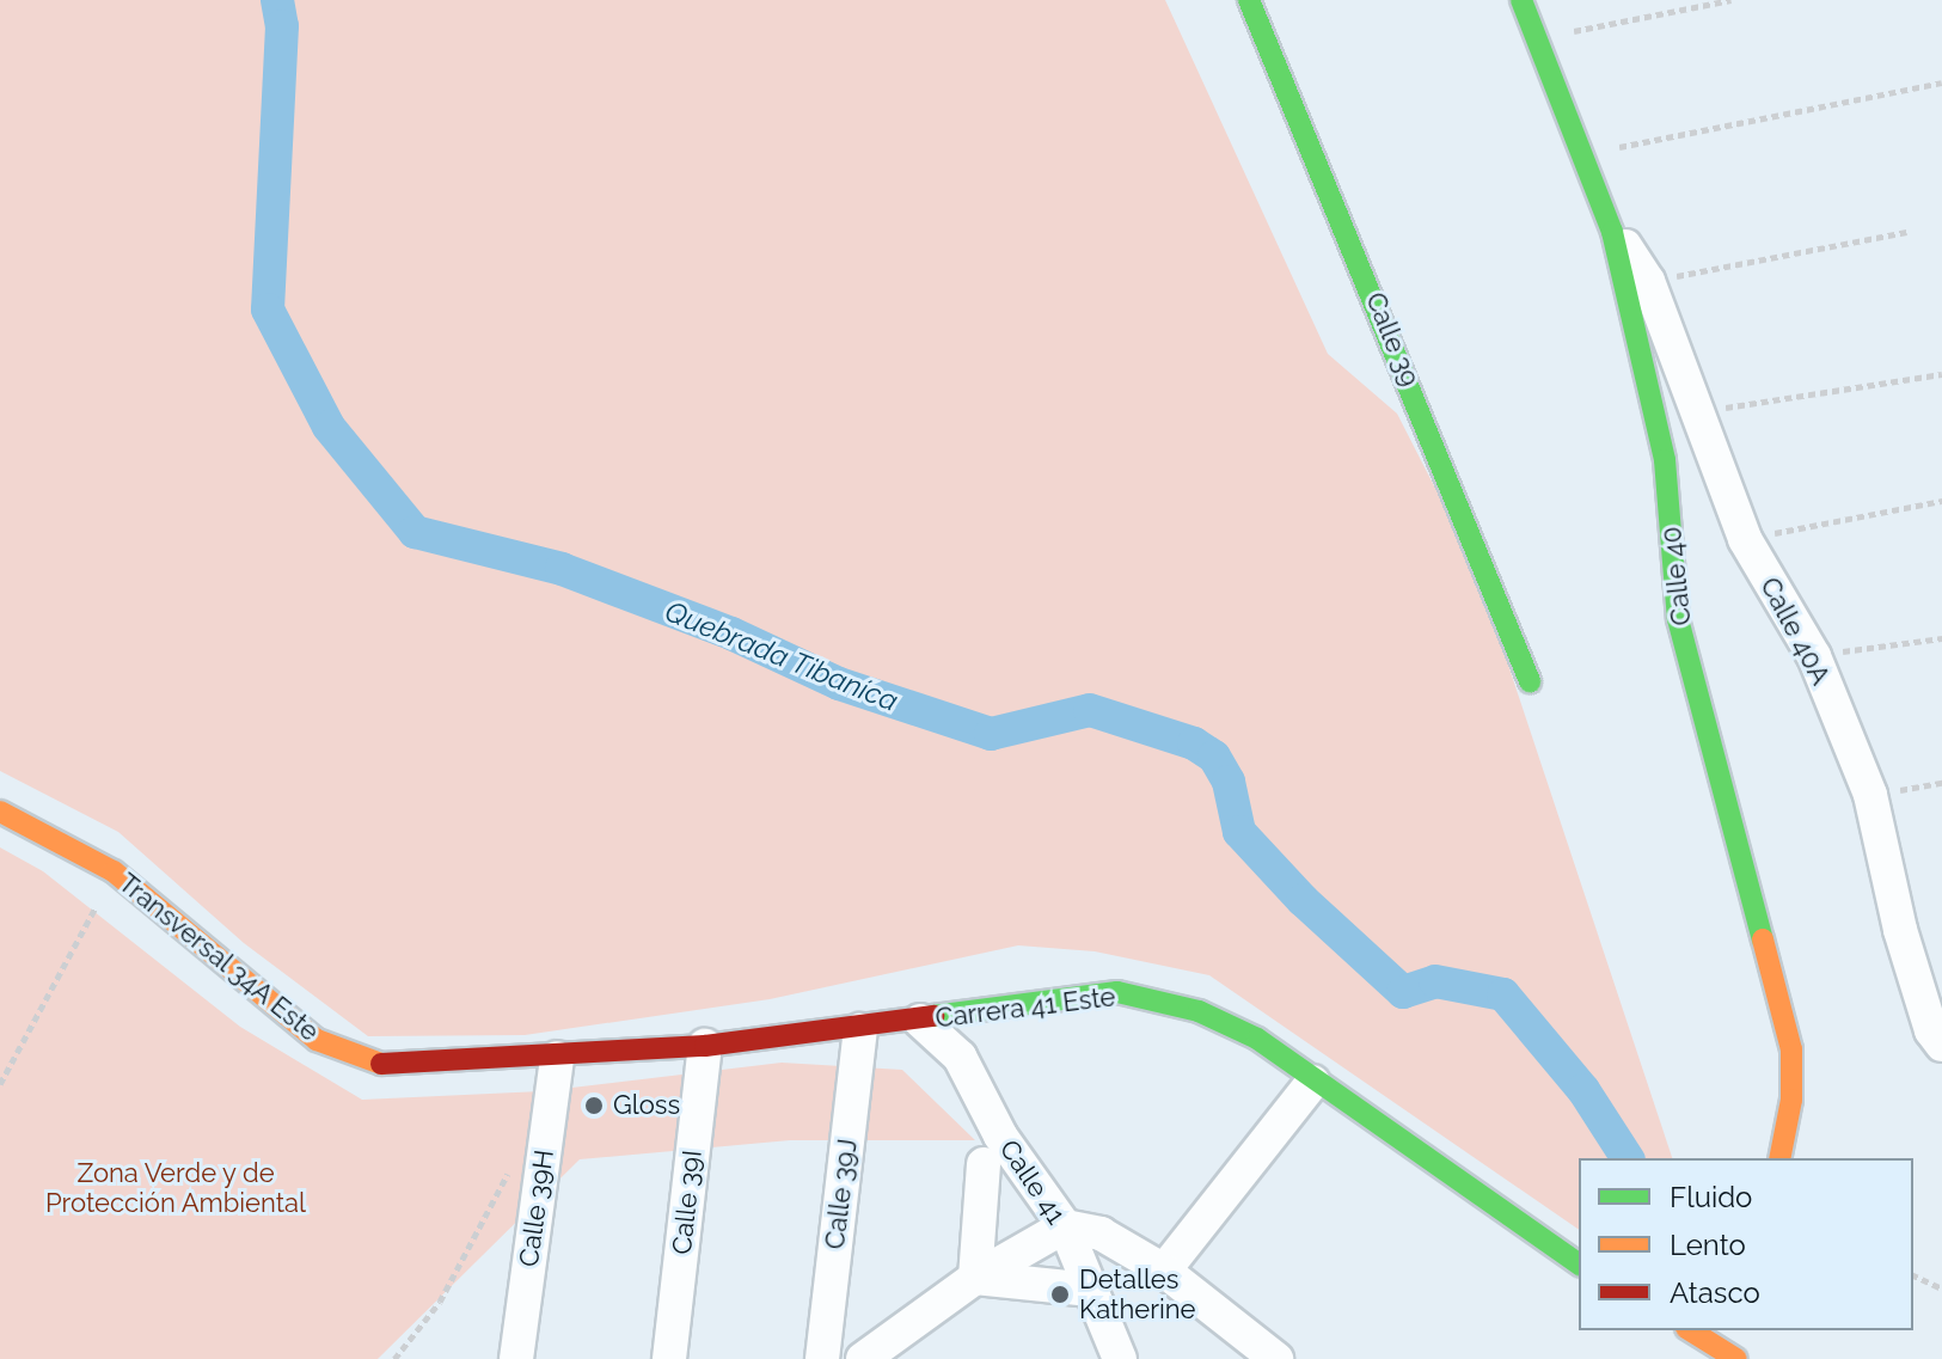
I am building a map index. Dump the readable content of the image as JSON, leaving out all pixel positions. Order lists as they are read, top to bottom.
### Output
{
  "streets": {
    "street": [
      "Calle 39",
      "Calle 40",
      "Calle 40A",
      "Transversal 34A Este",
      "Carrera 41 Este",
      "Calle 41",
      "Calle 39J",
      "Calle 39I",
      "Calle 39H"
    ]
  },
  "crossings": [
    ["Calle 40", "Calle 40A"],
    ["Transversal 34A Este", "Carrera 41 Este"],
    ["Carrera 41 Este", "Calle 41"],
    ["Carrera 41 Este", "Calle 39J"],
    ["Carrera 41 Este", "Calle 39I"],
    ["Carrera 41 Este", "Calle 39H"]
  ],
  "water": ["Quebrada Tibaníca"],
  "parks": ["Zona Verde y de Protección Ambiental"],
  "places": ["Gloss", "Detalles Katherine"],
  "legend": ["Fluido", "Lento", "Atasco"]
}
